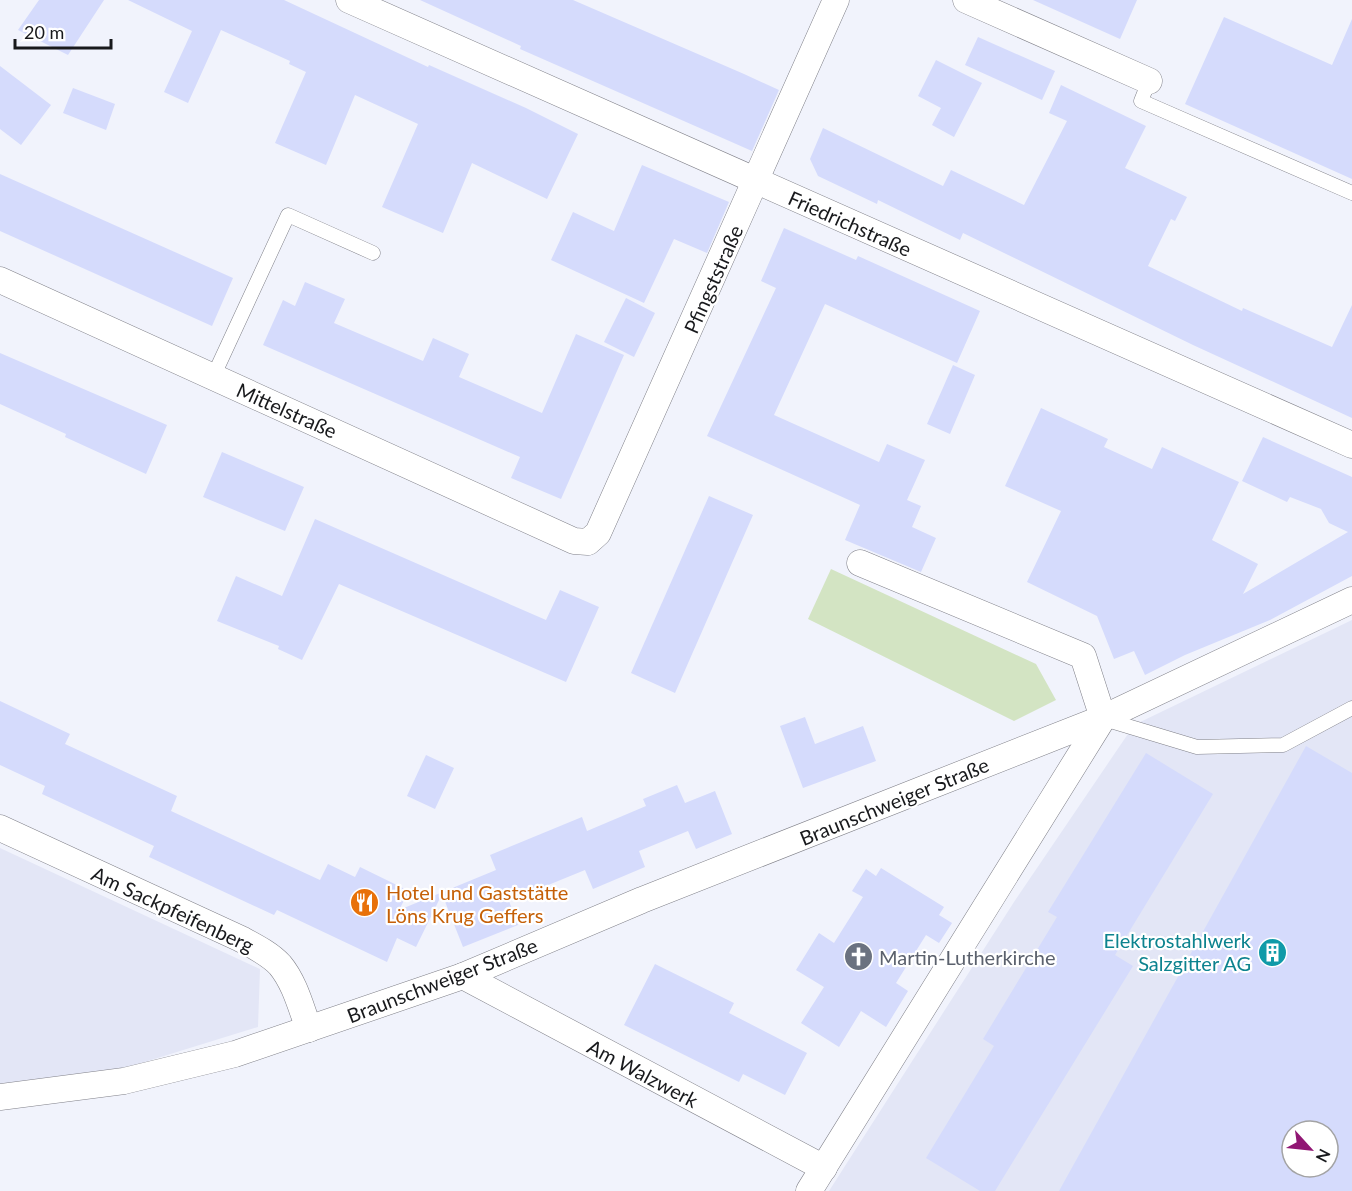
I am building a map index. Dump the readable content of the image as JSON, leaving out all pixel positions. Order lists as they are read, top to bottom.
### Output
{
  "streets": {
    "street": [
      "Friedrichstraße",
      "Pfingststraße",
      "Mittelstraße",
      "Braunschweiger Straße",
      "Am Sackpfeifenberg",
      "Am Walzwerk"
    ]
  },
  "crossings": [
    ["Friedrichstraße", "Pfingststraße"],
    ["Pfingststraße", "Mittelstraße"],
    ["Braunschweiger Straße", "Am Sackpfeifenberg"],
    ["Braunschweiger Straße", "Am Walzwerk"]
  ],
  "places": {
    "restaurant": ["Hotel und Gaststätte Löns Krug Geffers"],
    "building": ["Elektrostahlwerk Salzgitter AG"],
    "church": ["Martin-Lutherkirche"]
  },
  "scale_bar": "20 m",
  "north": "bottom right"
}
